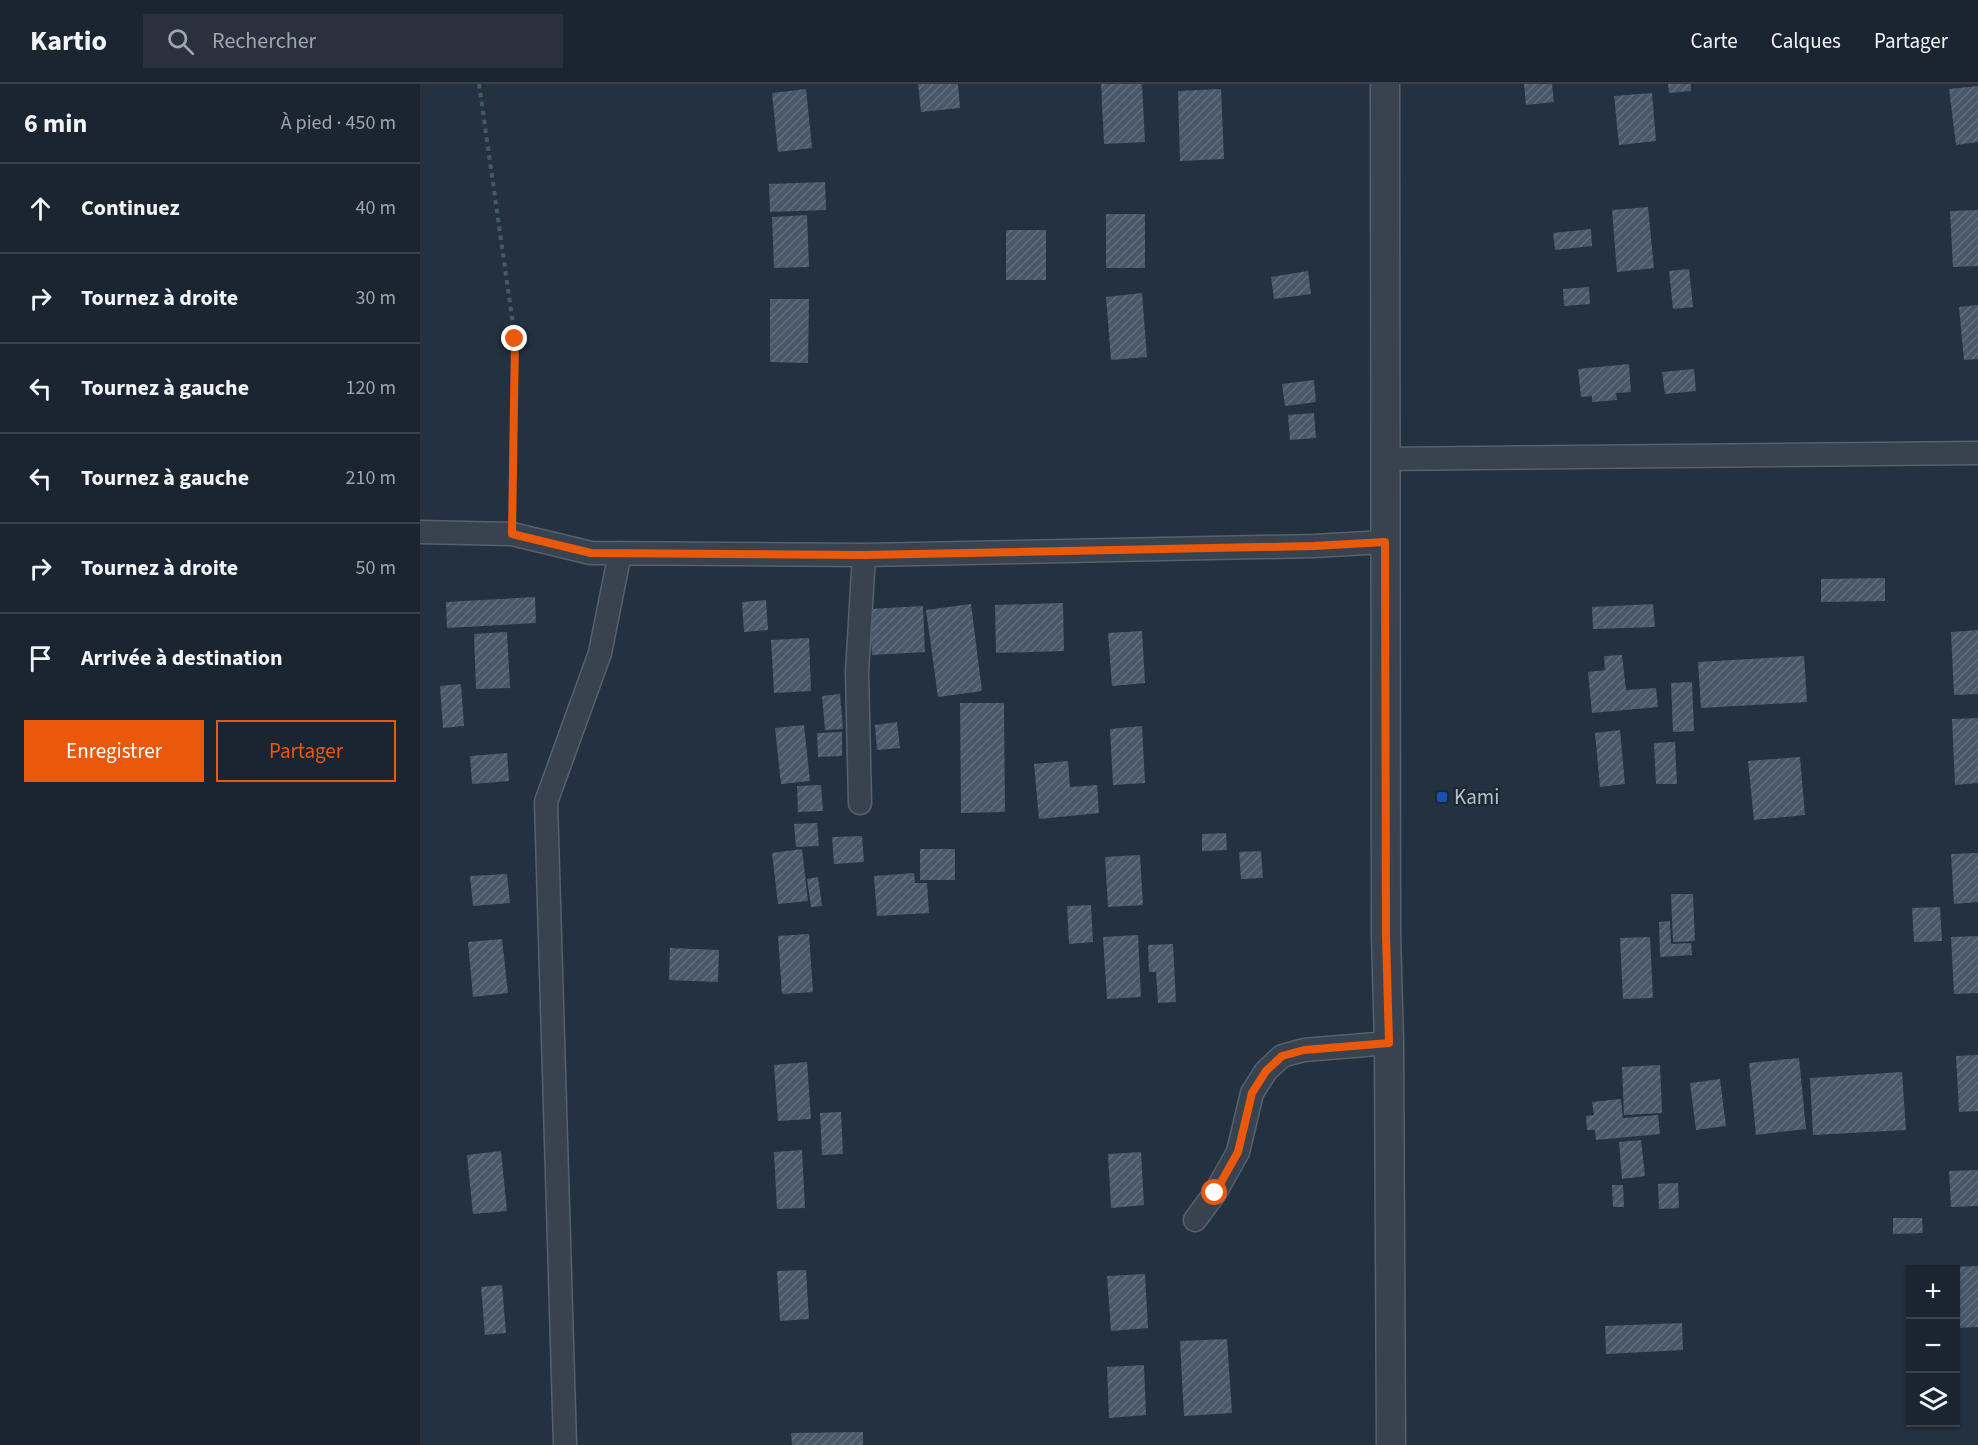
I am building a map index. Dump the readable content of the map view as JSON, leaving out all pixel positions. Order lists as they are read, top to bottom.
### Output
{
  "places": {
    "transit": ["Kami"]
  },
  "page": {
    "header": "Kartio",
    "search": "Rechercher",
    "nav": ["Carte", "Calques", "Partager"],
    "heading": ["6 min", "À pied · 450 m"],
    "list": [
      ["Continuez", "40 m"],
      ["Tournez à droite", "30 m"],
      ["Tournez à gauche", "120 m"],
      ["Tournez à gauche", "210 m"],
      ["Tournez à droite", "50 m"],
      "Arrivée à destination"
    ],
    "buttons": ["Enregistrer", "Partager"],
    "map_buttons": ["+", "−"]
  }
}
